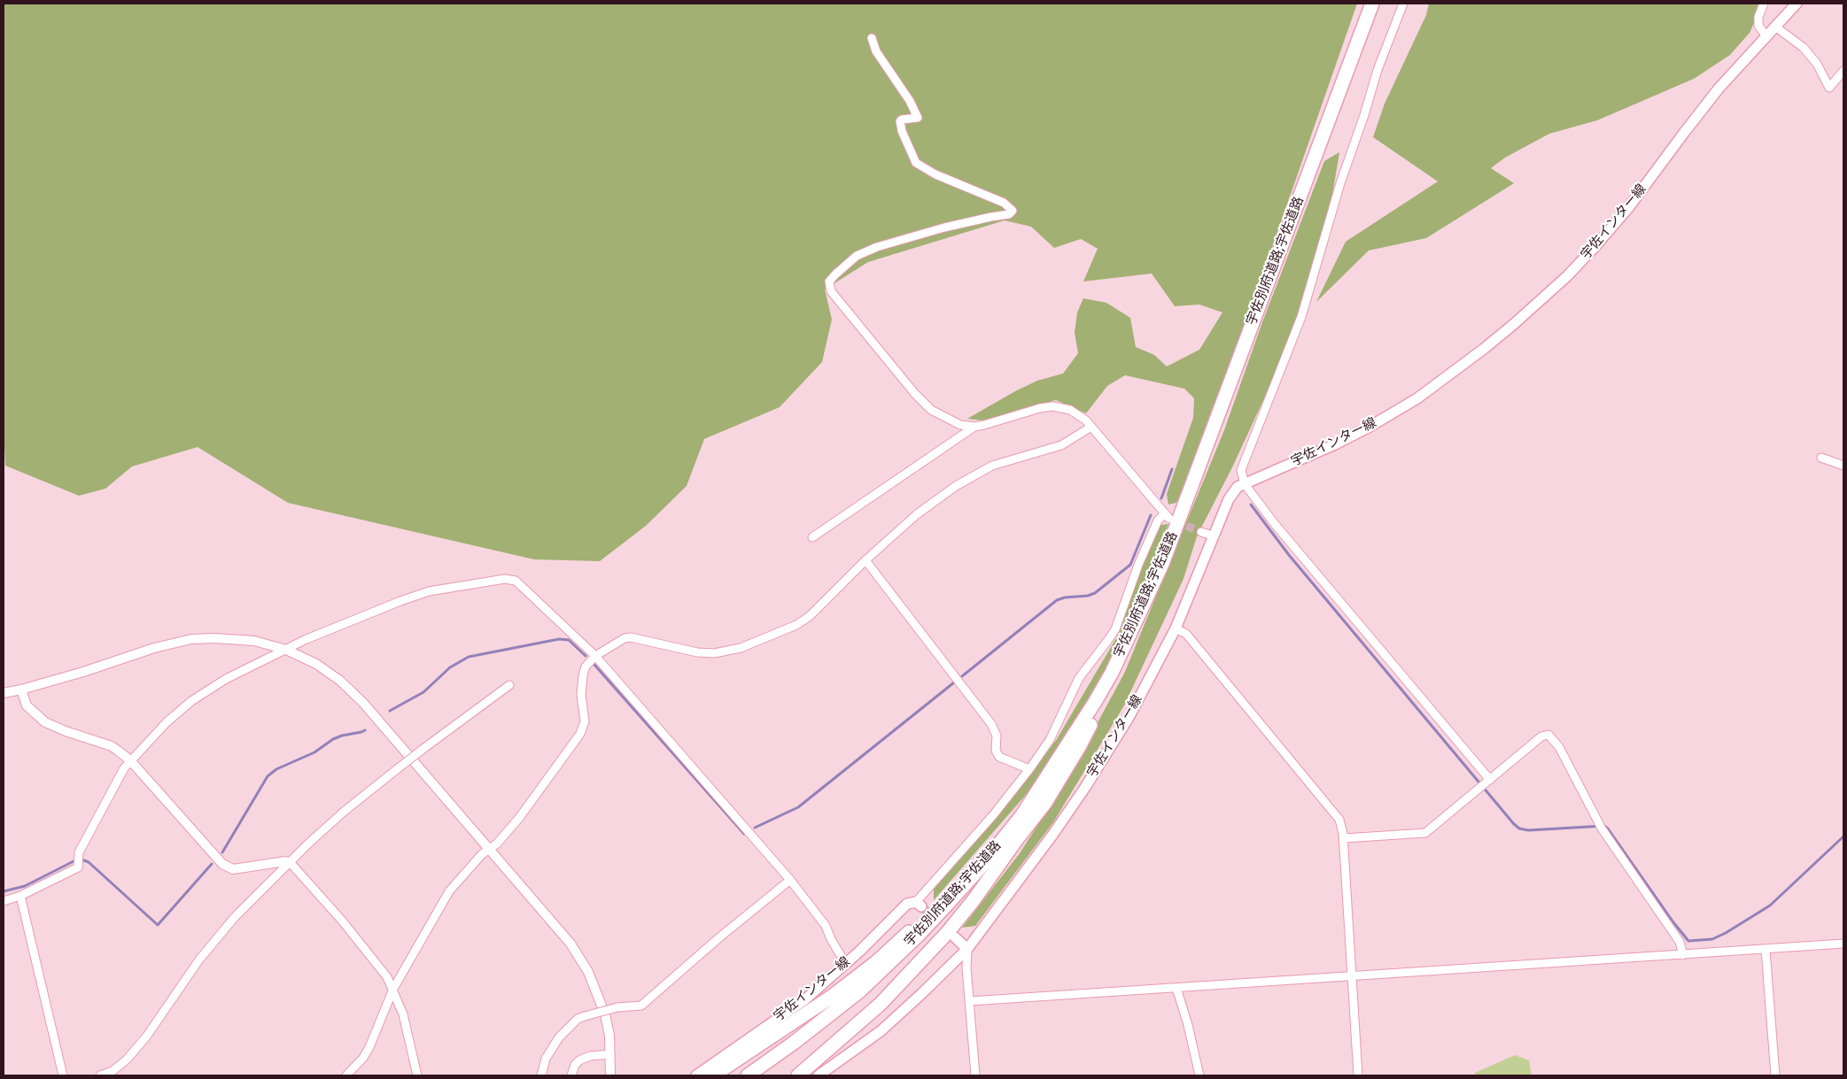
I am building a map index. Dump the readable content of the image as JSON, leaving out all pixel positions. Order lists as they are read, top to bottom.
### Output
{
  "streets": {
    "highway": ["宇佐別府道路;宇佐道路"],
    "main road": ["宇佐インター線"]
  }
}
